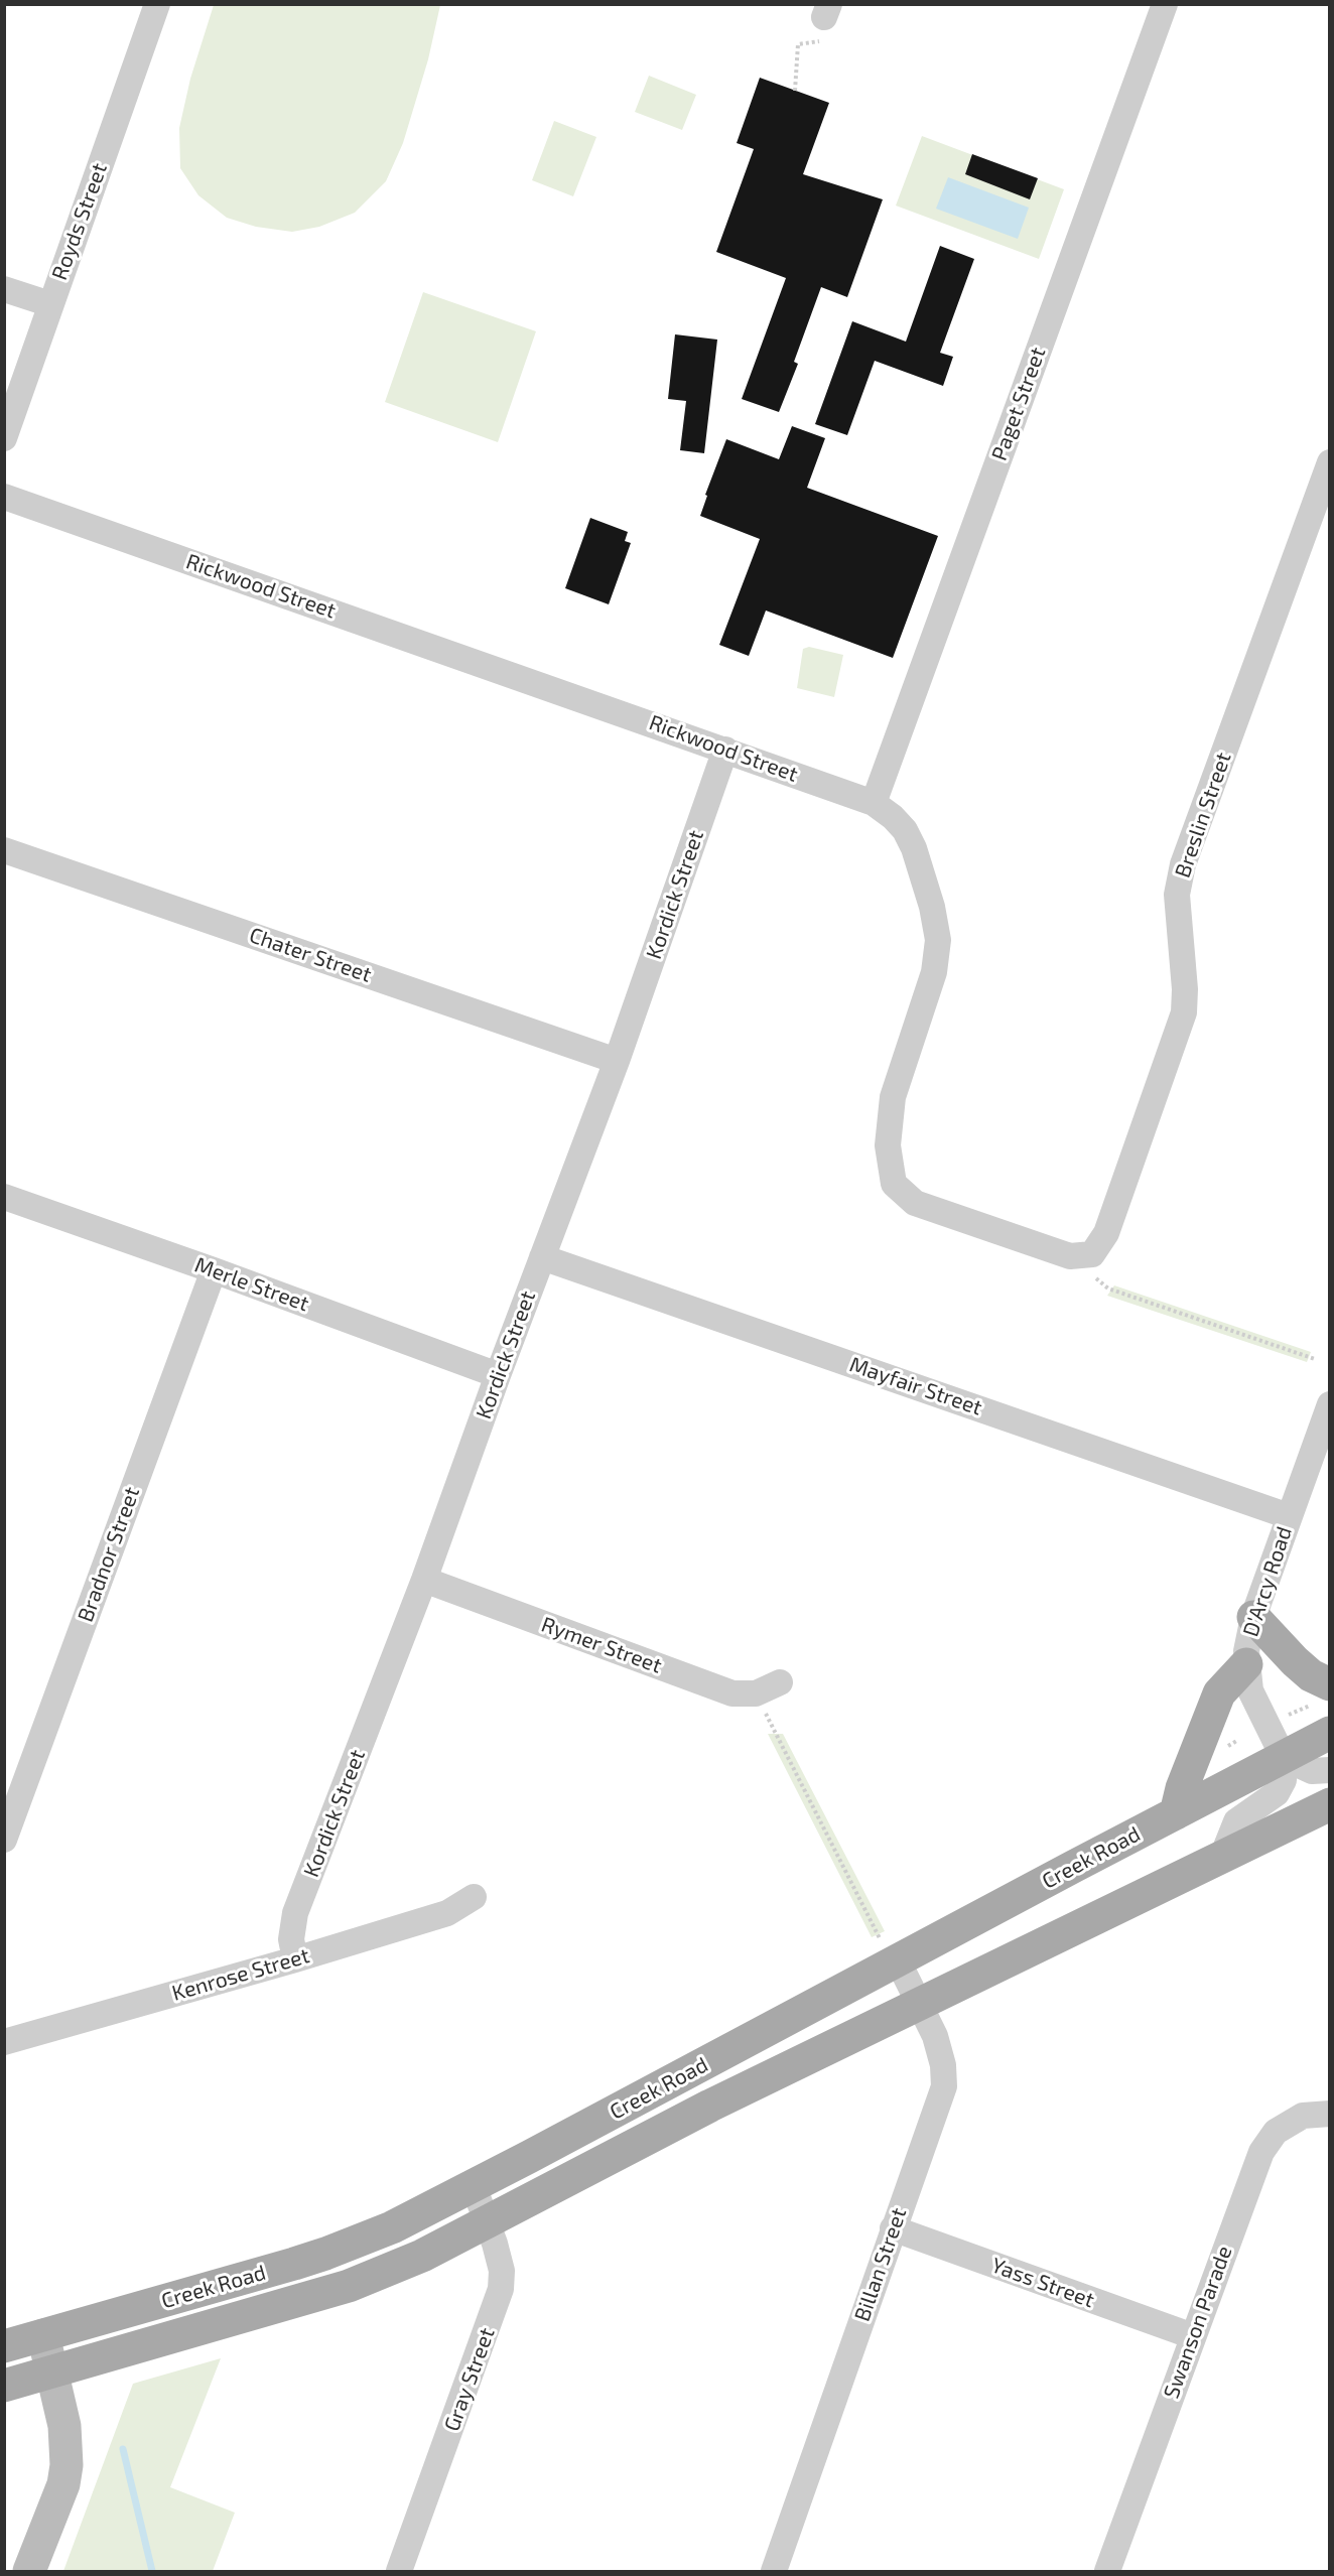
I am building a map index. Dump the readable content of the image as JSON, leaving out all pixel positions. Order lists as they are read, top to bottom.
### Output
{
  "streets": {
    "main road": ["Creek Road"],
    "street": [
      "Royds Street",
      "Paget Street",
      "Rickwood Street",
      "Breslin Street",
      "Kordick Street",
      "Chater Street",
      "Merle Street",
      "Mayfair Street",
      "Bradnor Street",
      "D'Arcy Road",
      "Rymer Street",
      "Kenrose Street",
      "Billan Street",
      "Yass Street",
      "Swanson Parade",
      "Gray Street"
    ]
  },
  "crossings": [
    ["Paget Street", "Rickwood Street"],
    ["Rickwood Street", "Breslin Street"],
    ["Rickwood Street", "Kordick Street"],
    ["Kordick Street", "Chater Street"],
    ["Kordick Street", "Merle Street"],
    ["Kordick Street", "Mayfair Street"],
    ["Kordick Street", "Rymer Street"],
    ["Kordick Street", "Kenrose Street"],
    ["Merle Street", "Bradnor Street"],
    ["Mayfair Street", "D'Arcy Road"],
    ["D'Arcy Road", "Creek Road"],
    ["Creek Road", "Billan Street"],
    ["Creek Road", "Gray Street"],
    ["Billan Street", "Yass Street"],
    ["Yass Street", "Swanson Parade"]
  ]
}
